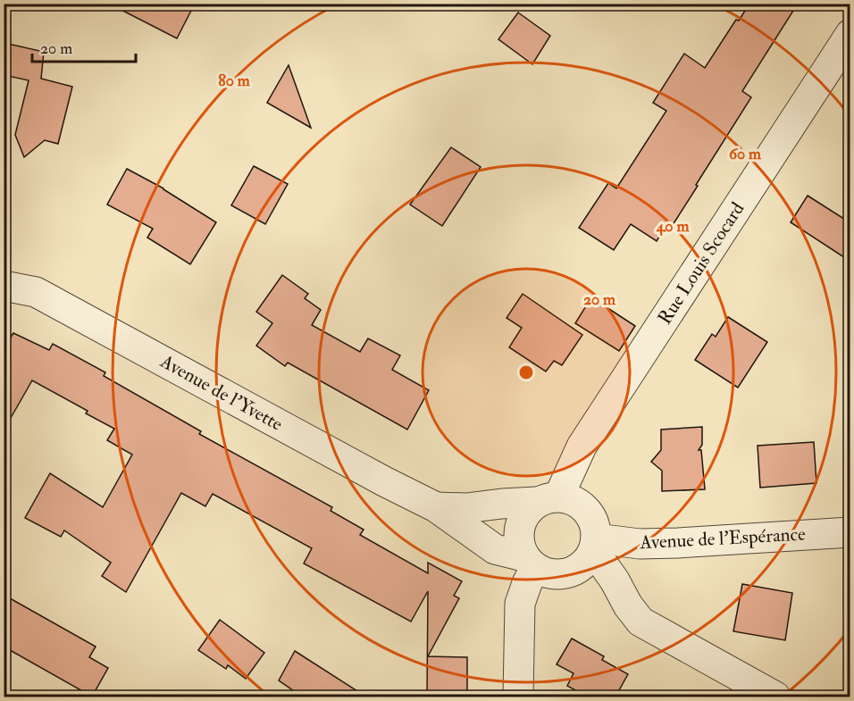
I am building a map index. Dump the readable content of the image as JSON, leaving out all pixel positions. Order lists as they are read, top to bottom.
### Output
{
  "streets": {
    "street": ["Rue Louis Scocard", "Avenue de l'Yvette", "Avenue de l'Espérance"]
  },
  "crossings": [
    ["Rue Louis Scocard", "Avenue de l'Yvette"],
    ["Rue Louis Scocard", "Avenue de l'Espérance"],
    ["Avenue de l'Yvette", "Avenue de l'Espérance"]
  ],
  "scale_bar": "20 m",
  "rings": [
    "80 m",
    "60 m",
    "40 m",
    "20 m"
  ]
}
